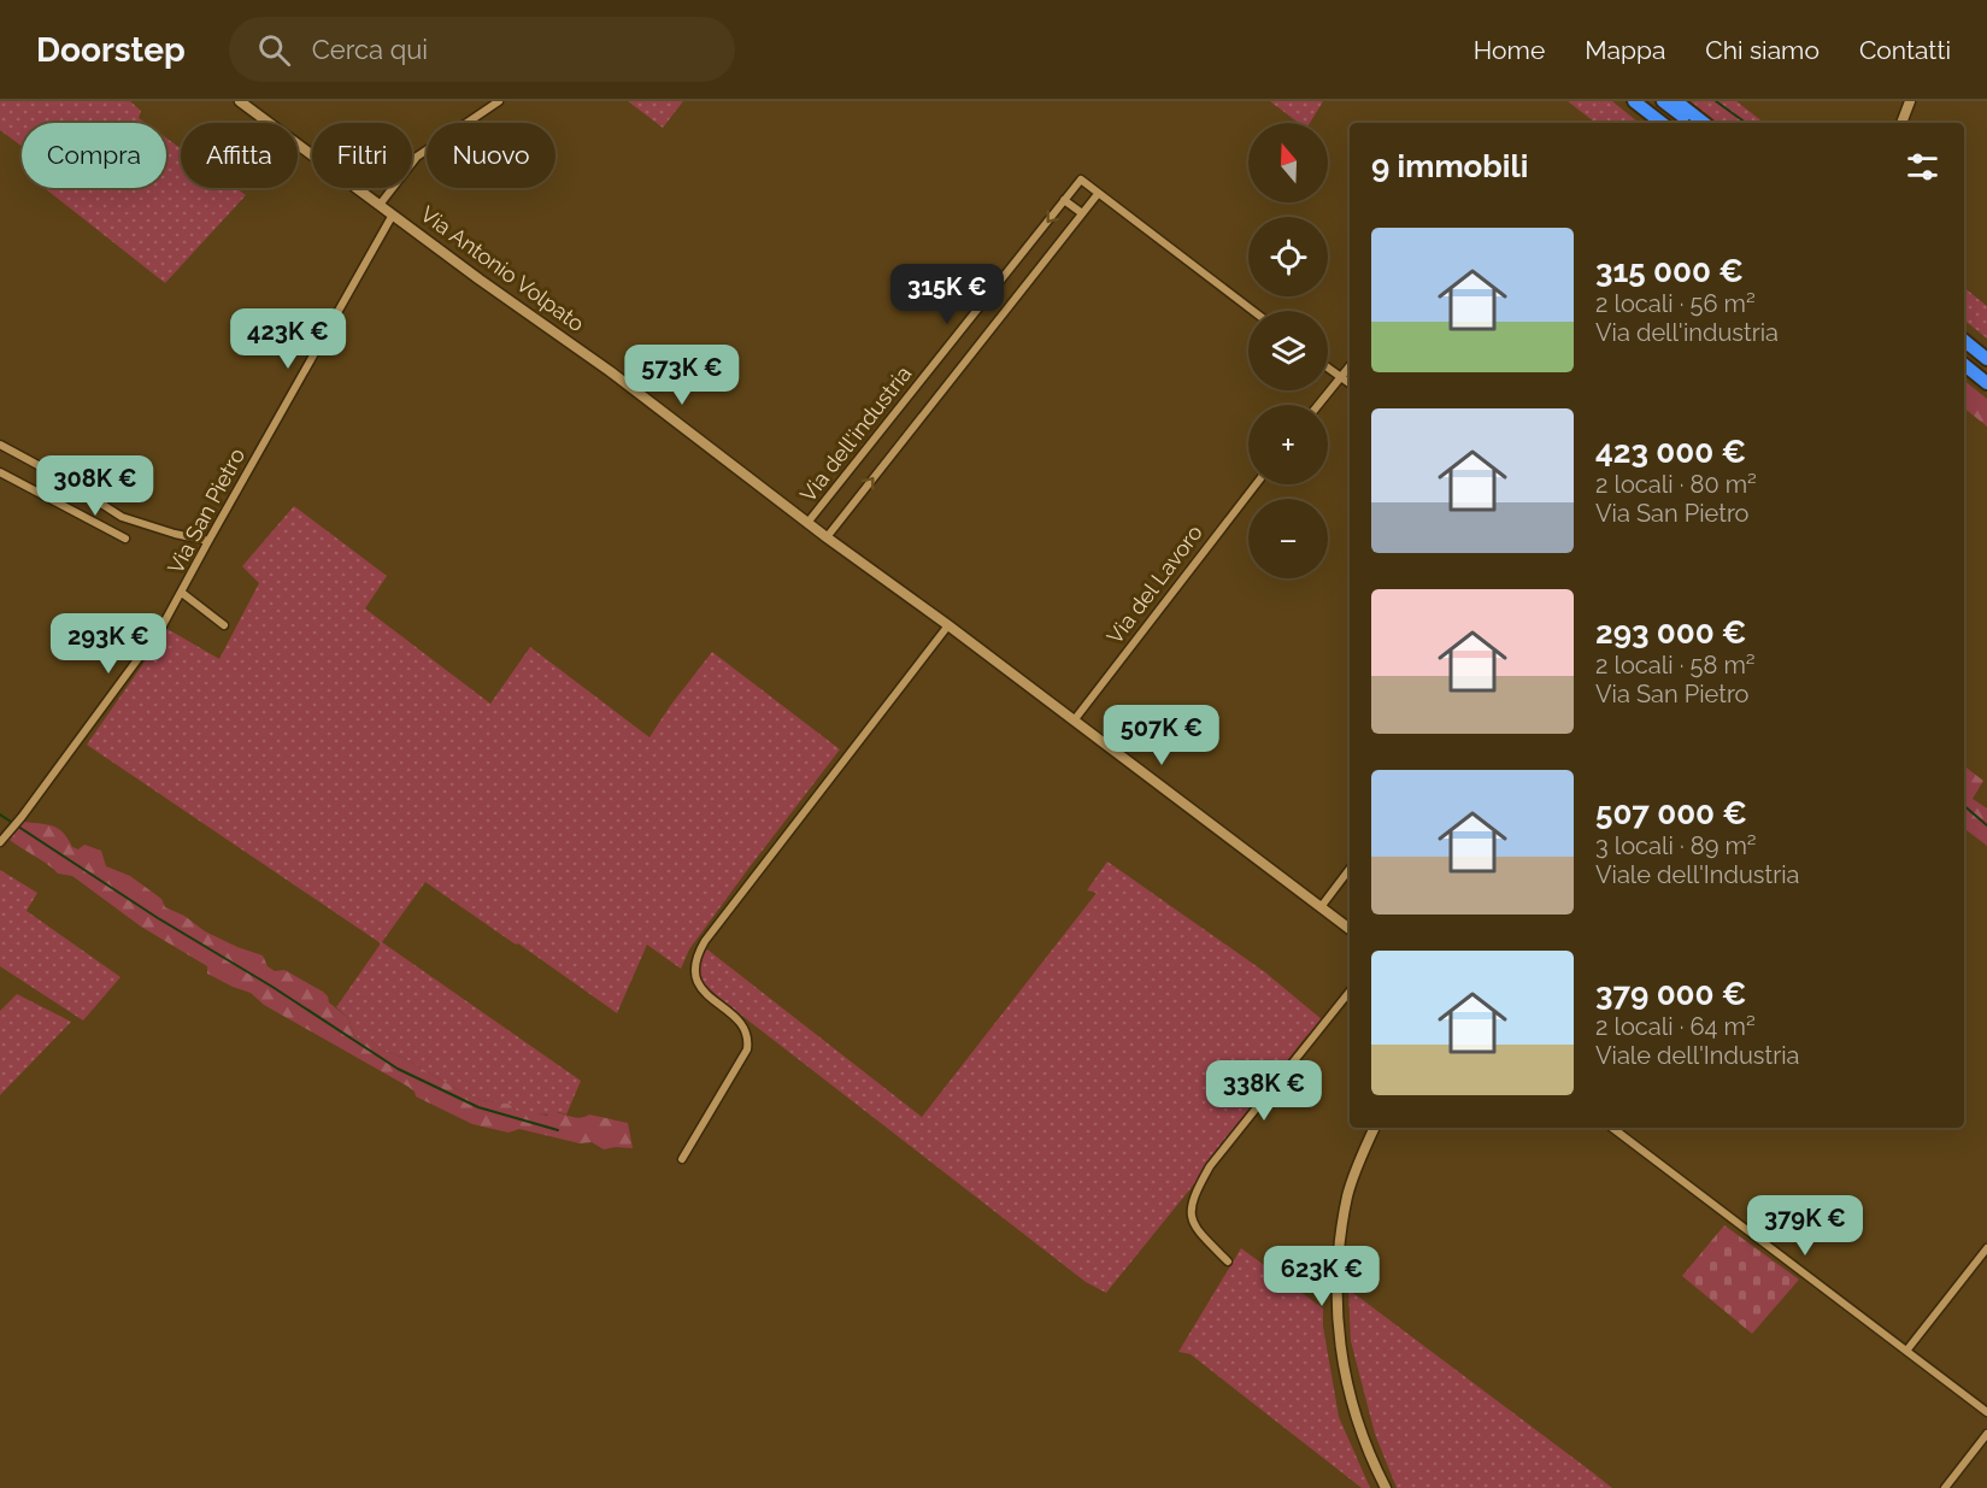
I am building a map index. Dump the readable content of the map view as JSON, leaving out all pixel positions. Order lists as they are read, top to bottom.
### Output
{
  "streets": {
    "street": [
      "Via Antonio Volpato",
      "Via dell'industria",
      "Via San Pietro",
      "Via del Lavoro"
    ]
  },
  "crossings": [
    ["Via Antonio Volpato", "Via dell'industria"],
    ["Via Antonio Volpato", "Via San Pietro"],
    ["Via Antonio Volpato", "Via del Lavoro"]
  ],
  "north": "top",
  "page": {
    "header": "Doorstep",
    "search": "Cerca qui",
    "nav": [
      "Home",
      "Mappa",
      "Chi siamo",
      "Contatti"
    ],
    "map_buttons": ["+", "−"],
    "chip": [
      "Compra",
      "Affitta",
      "Filtri",
      "Nuovo"
    ],
    "heading": "9 immobili",
    "list": [
      {
        "name": "315 000 €",
        "note": "2 locali · 56 m² · Via dell'industria"
      },
      {
        "name": "423 000 €",
        "note": "2 locali · 80 m² · Via San Pietro"
      },
      {
        "name": "293 000 €",
        "note": "2 locali · 58 m² · Via San Pietro"
      },
      {
        "name": "507 000 €",
        "note": "3 locali · 89 m² · Viale dell'Industria"
      },
      {
        "name": "379 000 €",
        "note": "2 locali · 64 m² · Viale dell'Industria"
      }
    ],
    "price": [
      "315K €",
      "423K €",
      "573K €",
      "308K €",
      "293K €",
      "507K €",
      "338K €",
      "379K €",
      "623K €"
    ]
  }
}
